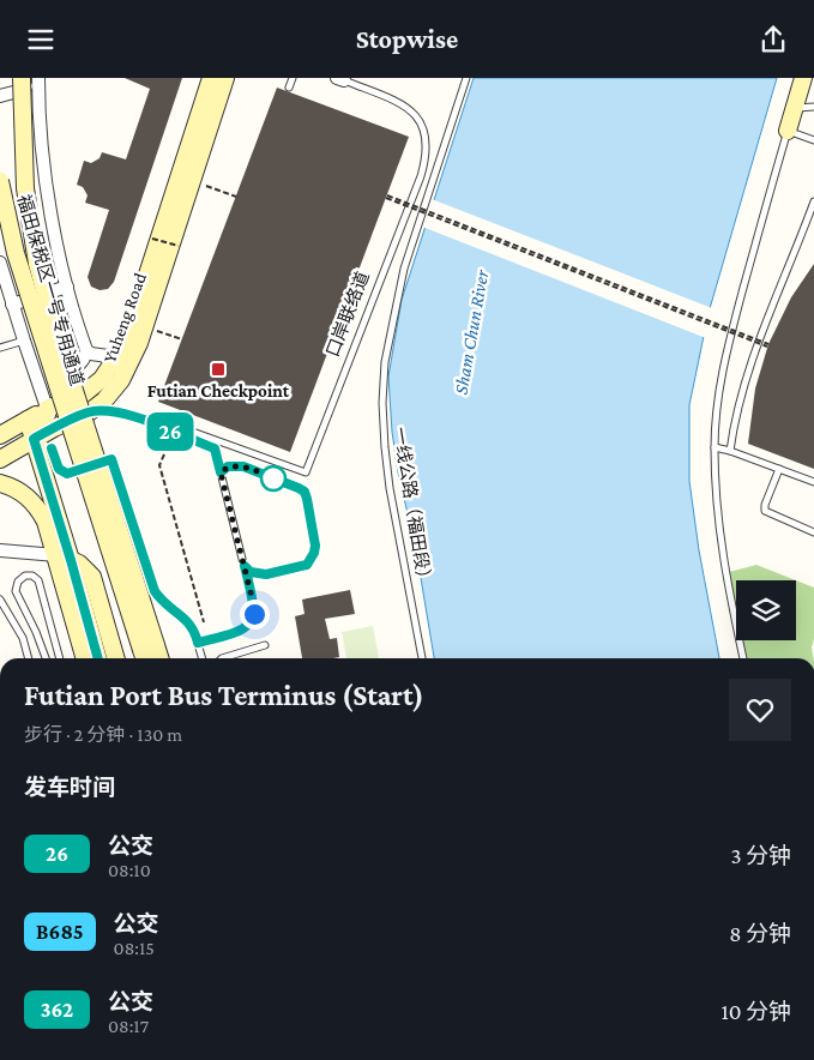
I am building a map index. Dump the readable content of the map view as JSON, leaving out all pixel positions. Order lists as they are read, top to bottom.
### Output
{
  "streets": {
    "main road": ["福田保税区一号专用通道", "Yuheng Road"],
    "lane": ["口岸联络道", "一线公路（福田段）"]
  },
  "water": ["Sham Chun River"],
  "places": {
    "transit": ["Futian Checkpoint"]
  },
  "lines": ["bus line 26"],
  "page": {
    "header": "Stopwise",
    "on_map": "26",
    "heading": [
      ["Futian Port Bus Terminus (Start)", "步行 · 2 分钟 · 130 m"],
      "发车时间"
    ],
    "list": [
      {
        "mark": "26",
        "name": "公交",
        "note": "08:10",
        "value": "3 分钟"
      },
      {
        "mark": "B685",
        "name": "公交",
        "note": "08:15",
        "value": "8 分钟"
      },
      {
        "mark": "362",
        "name": "公交",
        "note": "08:17",
        "value": "10 分钟"
      }
    ]
  }
}
